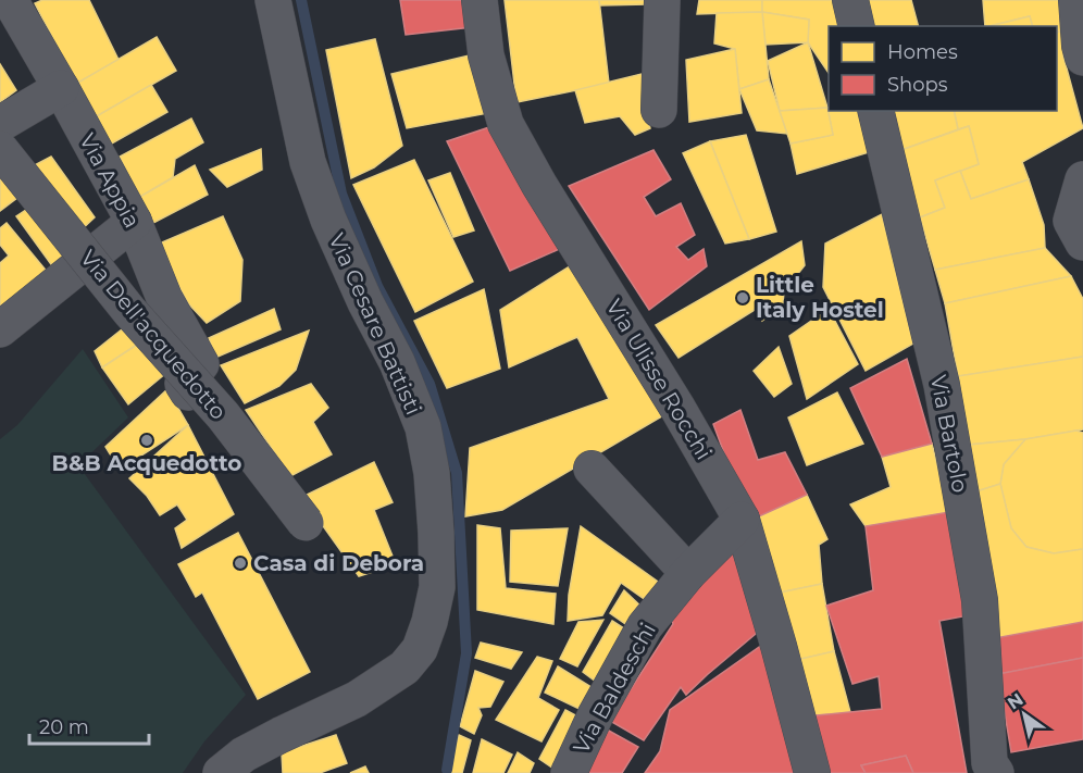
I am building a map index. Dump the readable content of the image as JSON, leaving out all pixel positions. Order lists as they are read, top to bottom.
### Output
{
  "streets": {
    "street": [
      "Via Appia",
      "Via Cesare Battisti",
      "Via Dell'acquedotto",
      "Via Ulisse Rocchi",
      "Via Bartolo",
      "Via Baldeschi"
    ]
  },
  "crossings": [
    ["Via Ulisse Rocchi", "Via Baldeschi"]
  ],
  "places": ["Little Italy Hostel", "B&B Acquedotto", "Casa di Debora"],
  "legend": ["Homes", "Shops"],
  "scale_bar": "20 m",
  "north": "top left"
}
